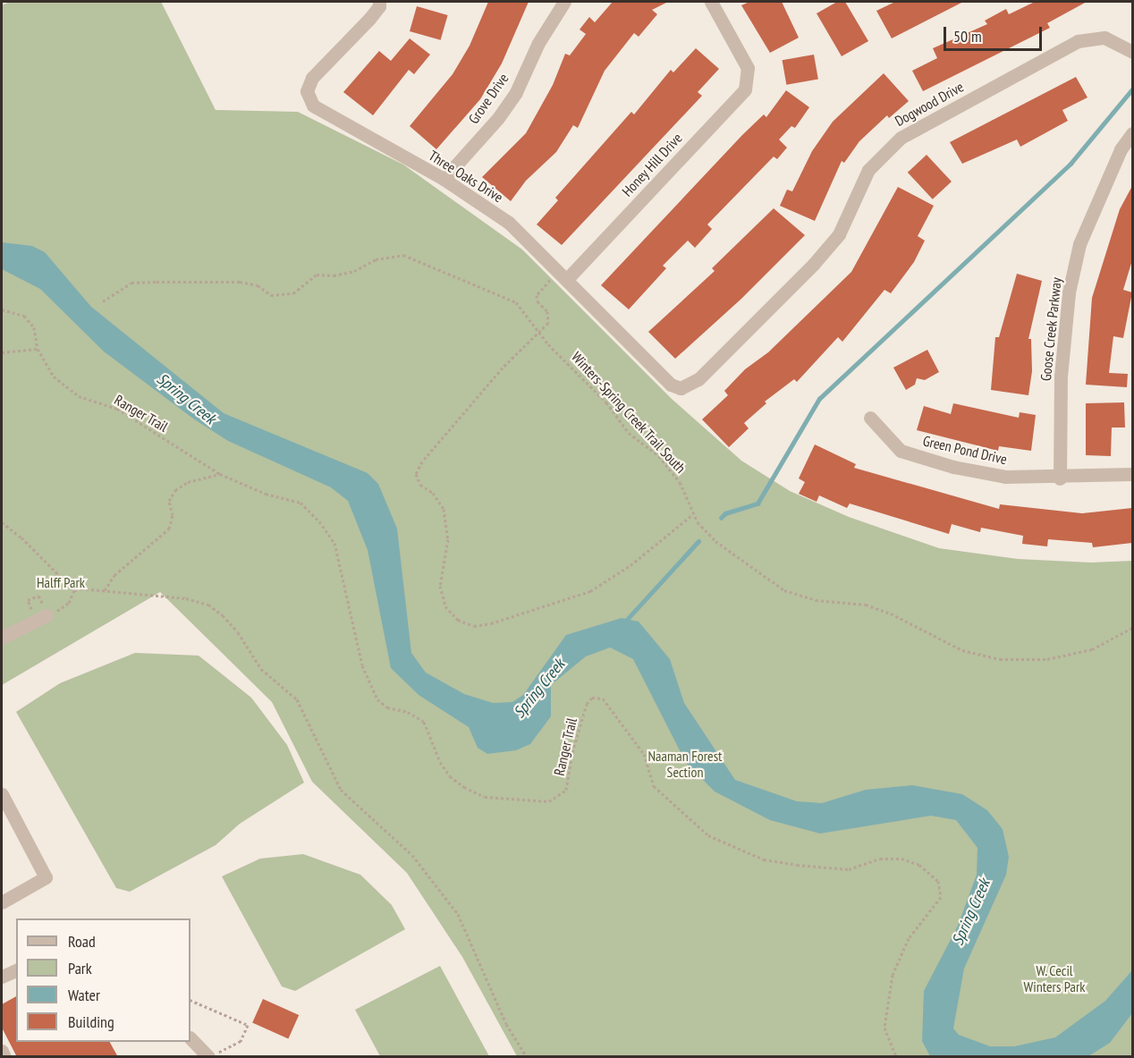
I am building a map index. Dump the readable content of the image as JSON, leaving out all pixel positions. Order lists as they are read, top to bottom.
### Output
{
  "streets": {
    "street": [
      "Grove Drive",
      "Dogwood Drive",
      "Honey Hill Drive",
      "Three Oaks Drive",
      "Goose Creek Parkway",
      "Green Pond Drive"
    ],
    "path": ["Winters-Spring Creek Trail South", "Ranger Trail"]
  },
  "crossings": [
    ["Grove Drive", "Three Oaks Drive"],
    ["Dogwood Drive", "Three Oaks Drive"],
    ["Honey Hill Drive", "Three Oaks Drive"],
    ["Goose Creek Parkway", "Green Pond Drive"]
  ],
  "water": ["Spring Creek"],
  "parks": ["Halff Park", "Naaman Forest Section", "W. Cecil Winters Park"],
  "legend": [
    "Road",
    "Park",
    "Water",
    "Building"
  ],
  "scale_bar": "50 m"
}
